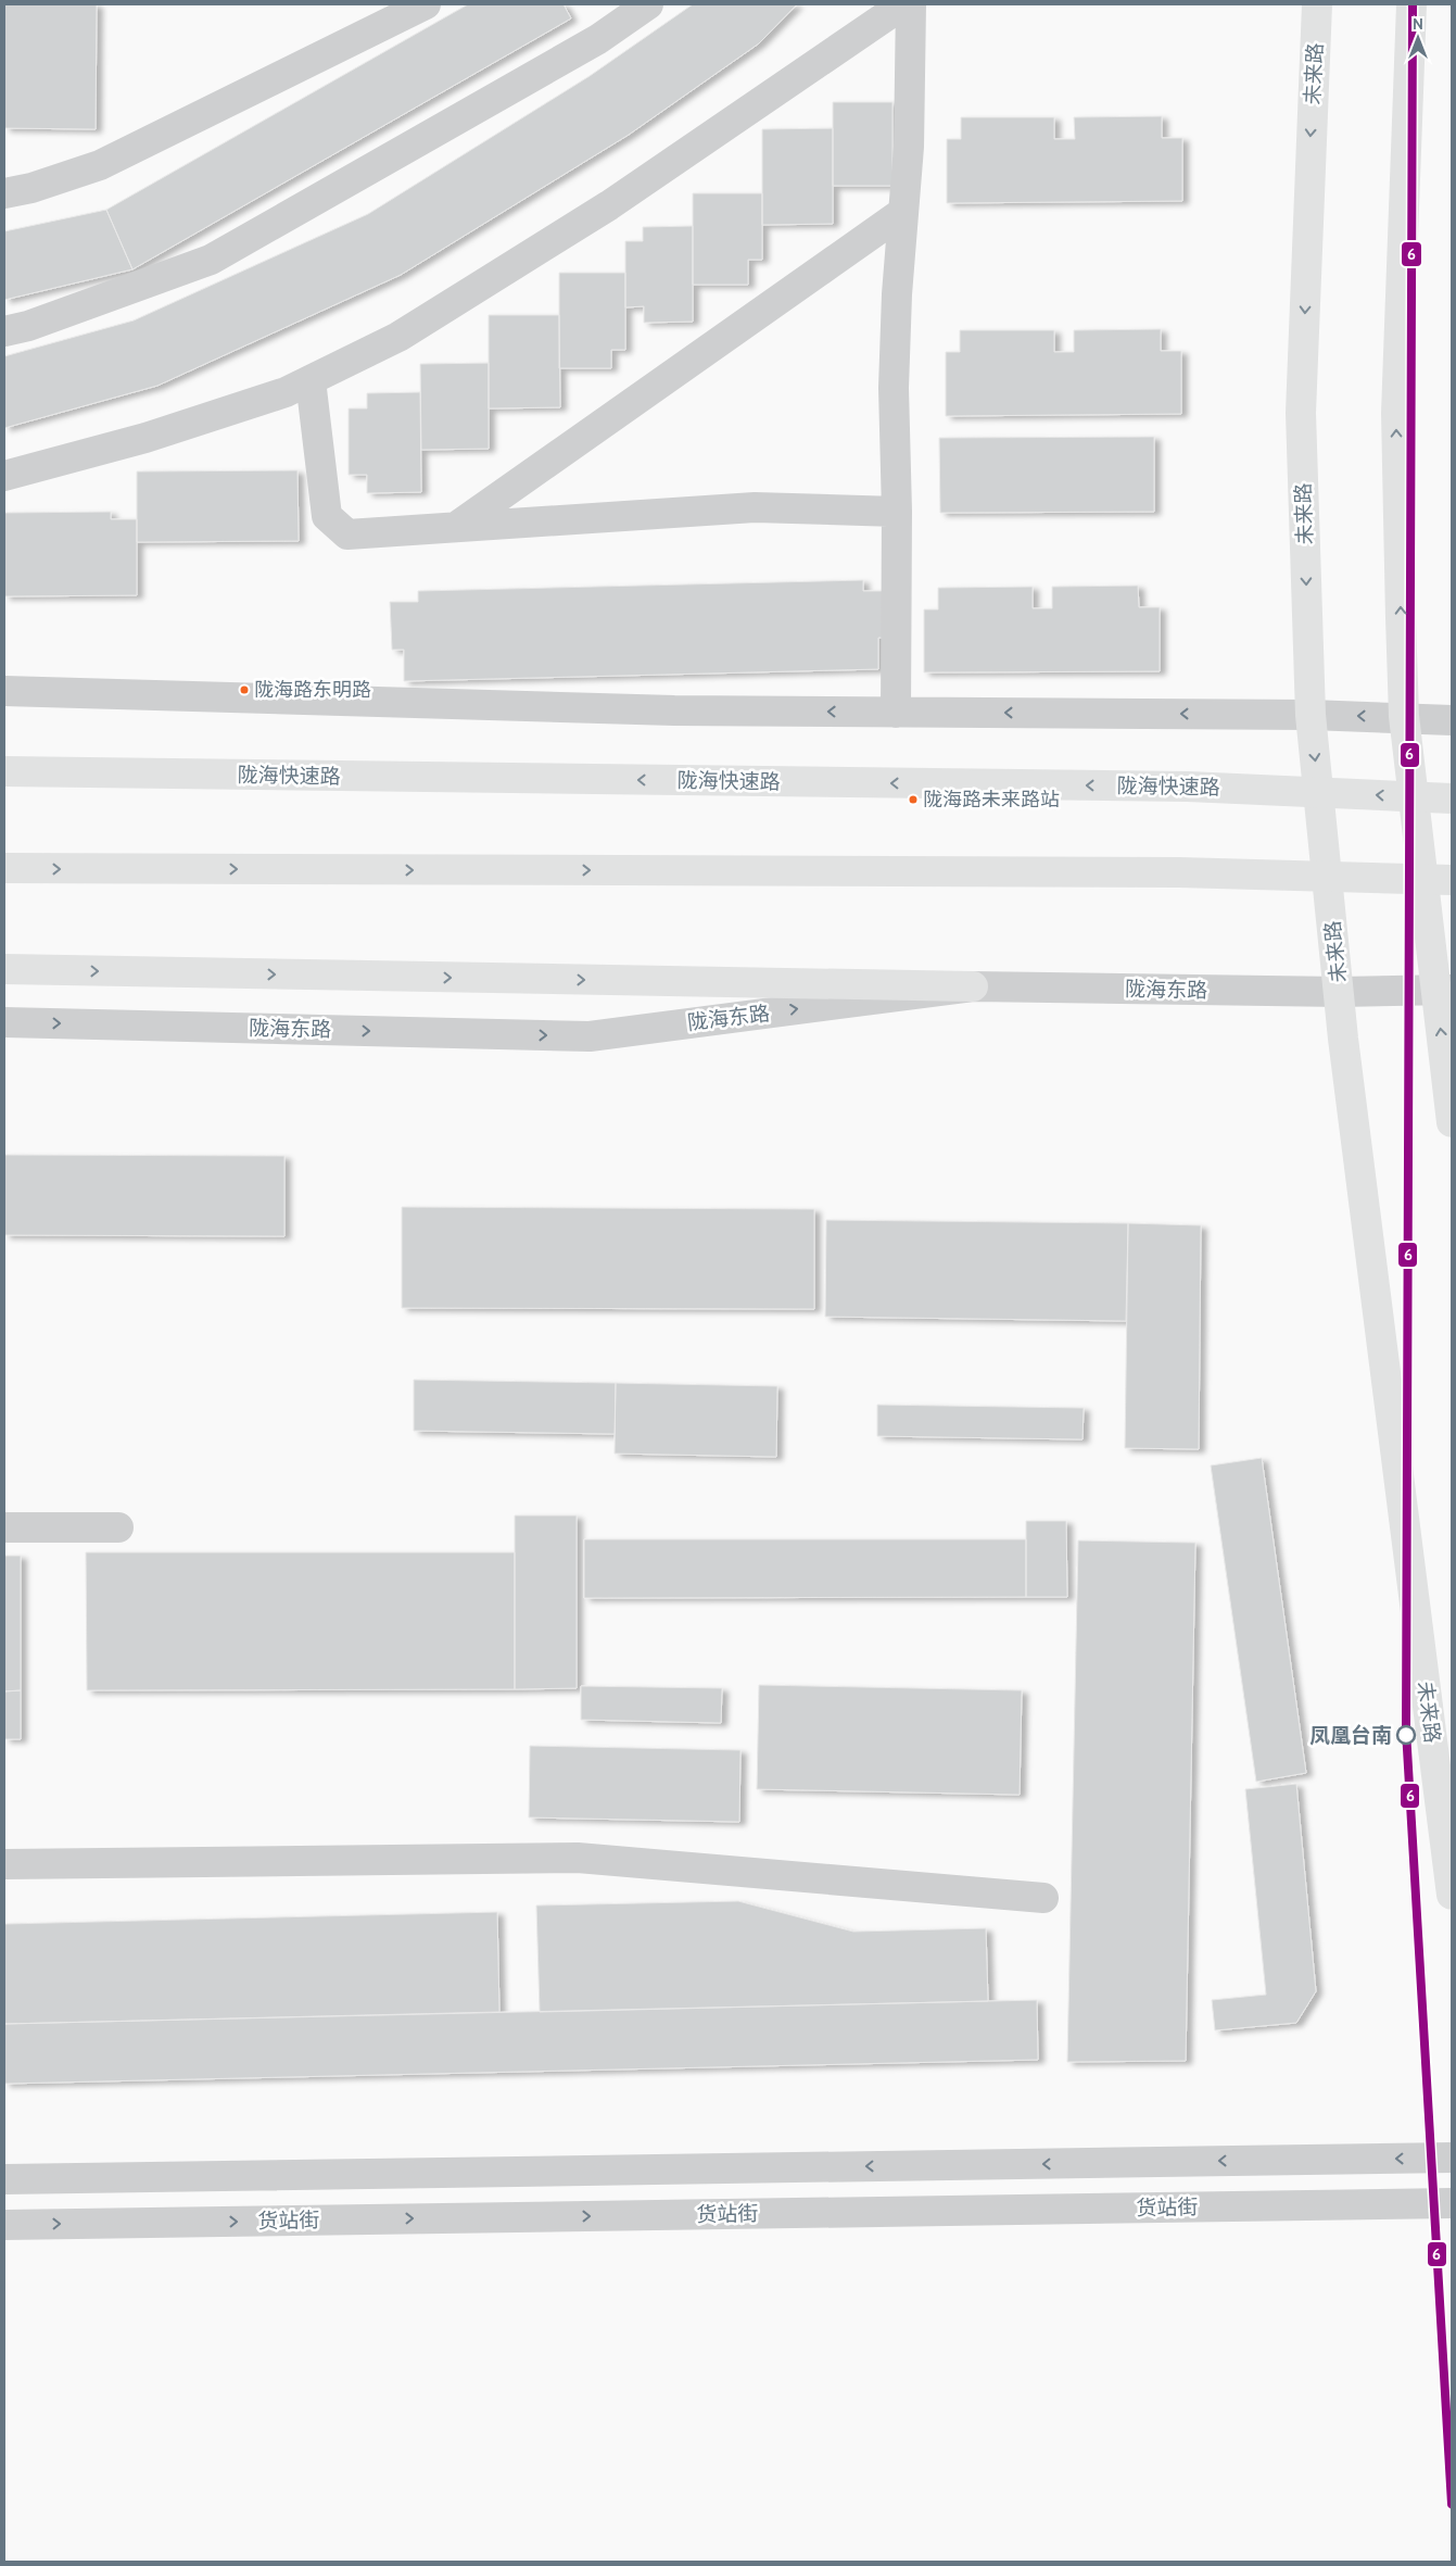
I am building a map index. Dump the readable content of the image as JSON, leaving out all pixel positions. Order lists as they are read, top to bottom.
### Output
{
  "streets": {
    "main road": ["未来路", "陇海快速路"],
    "street": ["陇海东路", "货站街"]
  },
  "crossings": [
    ["未来路", "陇海东路"]
  ],
  "one_way": ["陇海东路"],
  "places": ["陇海路东明路", "陇海路未来路站", "凤凰台南"],
  "lines": ["transit line 6"],
  "north": "top"
}
